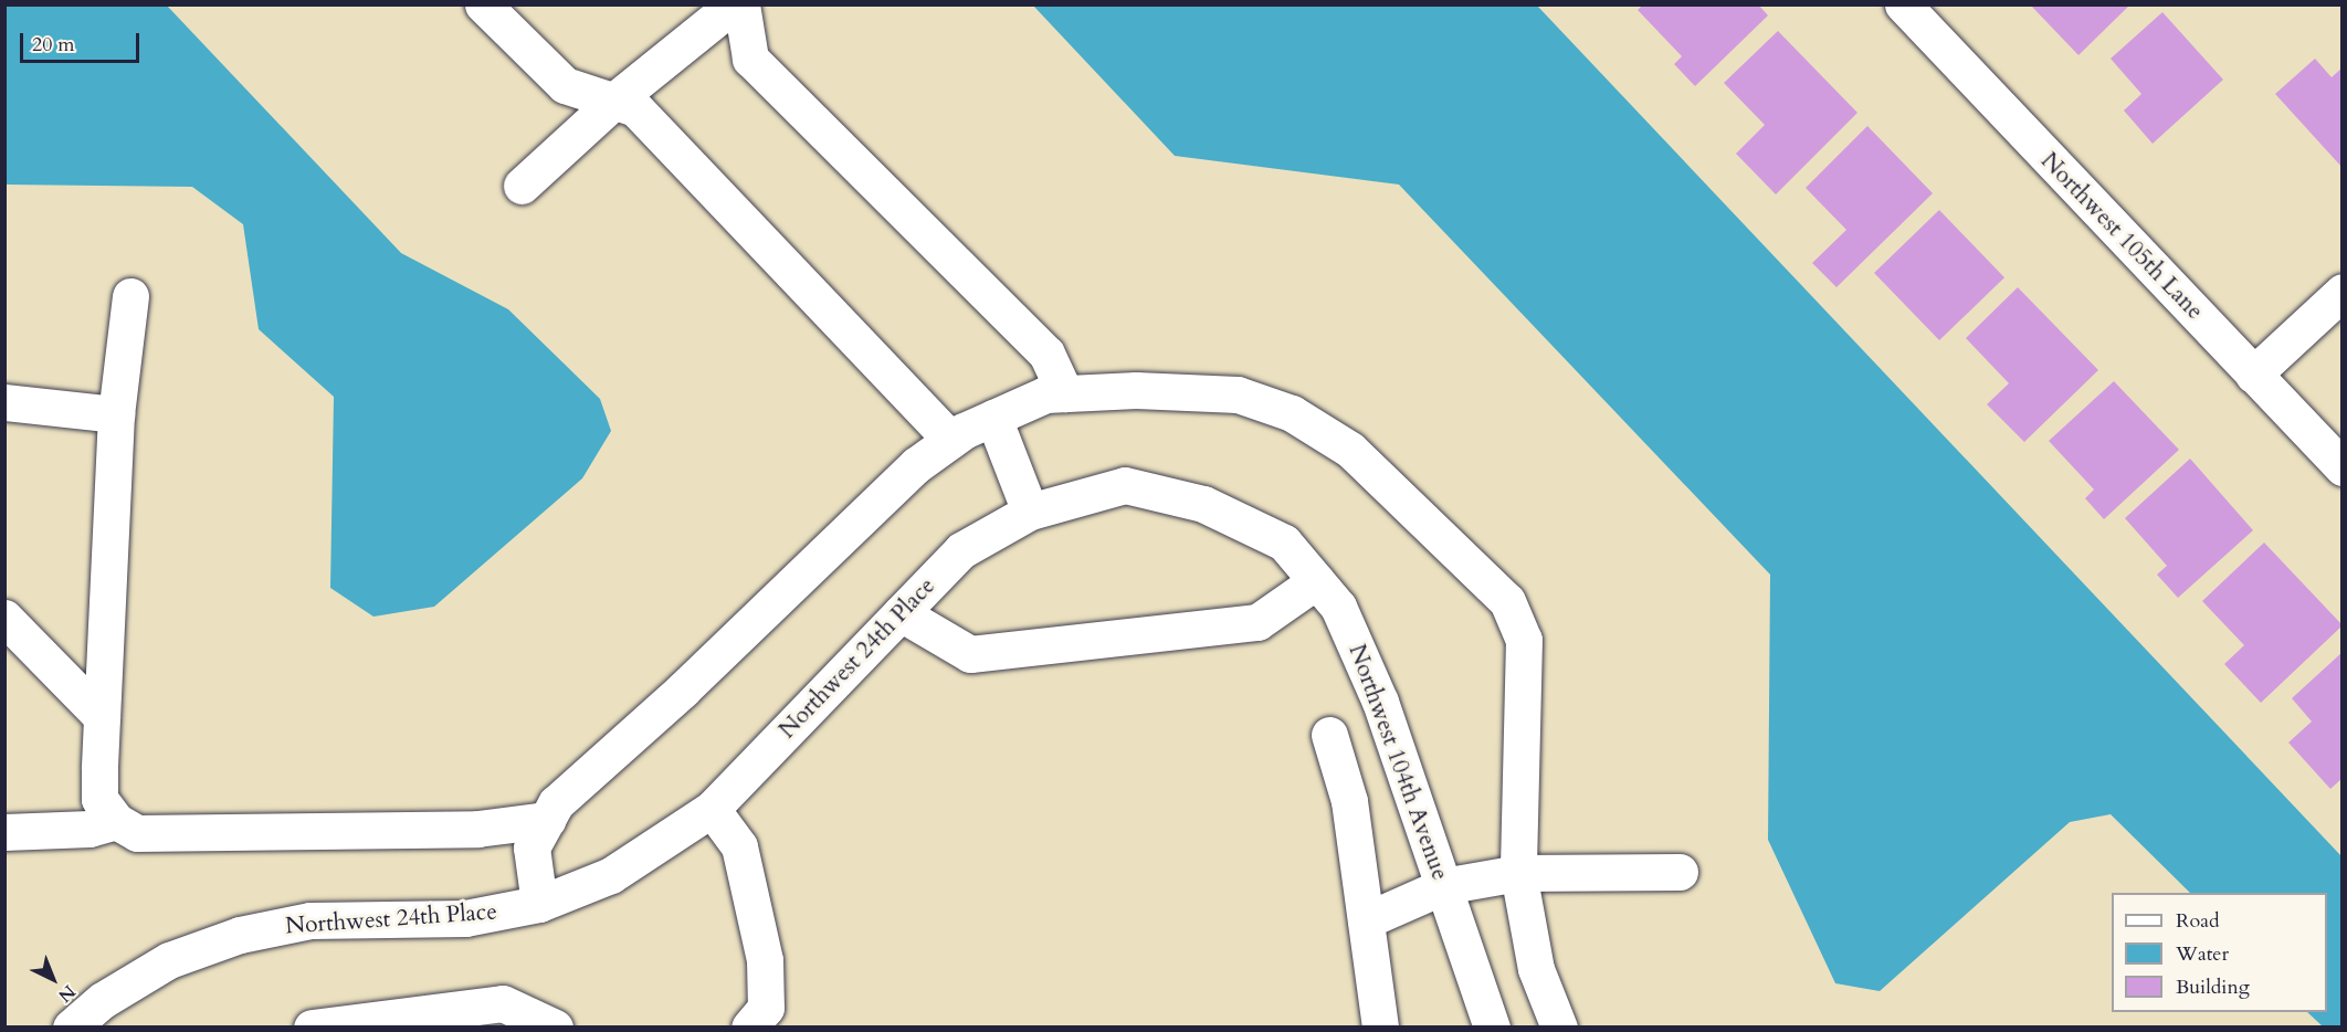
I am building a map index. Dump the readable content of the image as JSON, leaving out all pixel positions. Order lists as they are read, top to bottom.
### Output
{
  "streets": {
    "street": ["Northwest 105th Lane", "Northwest 24th Place", "Northwest 104th Avenue"]
  },
  "crossings": [
    ["Northwest 24th Place", "Northwest 104th Avenue"]
  ],
  "legend": ["Road", "Water", "Building"],
  "scale_bar": "20 m",
  "north": "bottom right"
}
